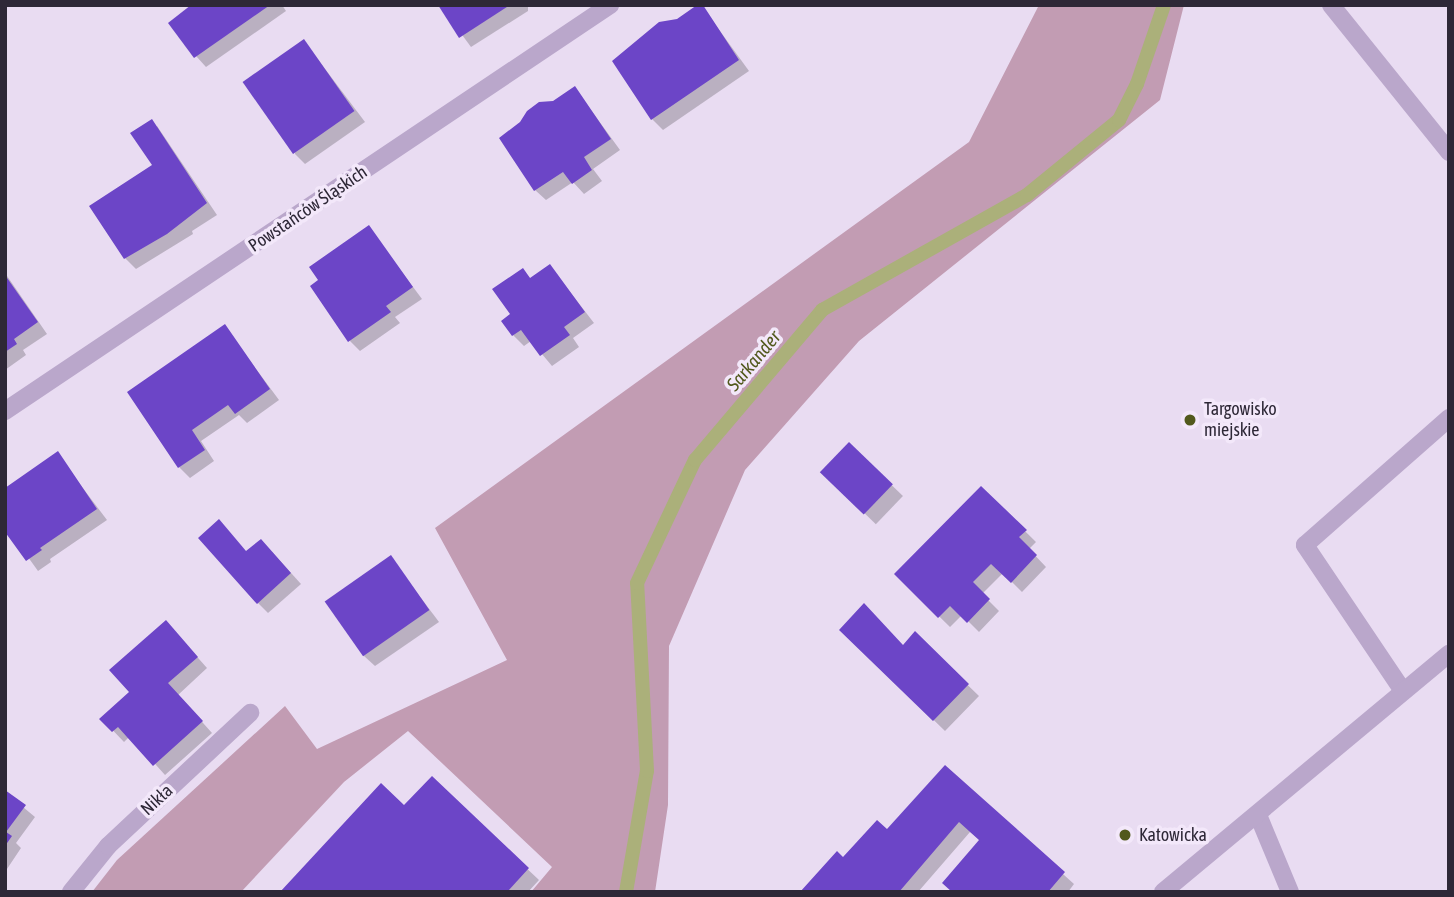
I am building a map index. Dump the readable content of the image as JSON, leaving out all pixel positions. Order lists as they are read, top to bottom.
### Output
{
  "streets": {
    "street": ["Powstańców Śląskich", "Nikła"]
  },
  "water": ["Sarkander"],
  "places": ["Targowisko miejskie", "Katowicka"]
}
